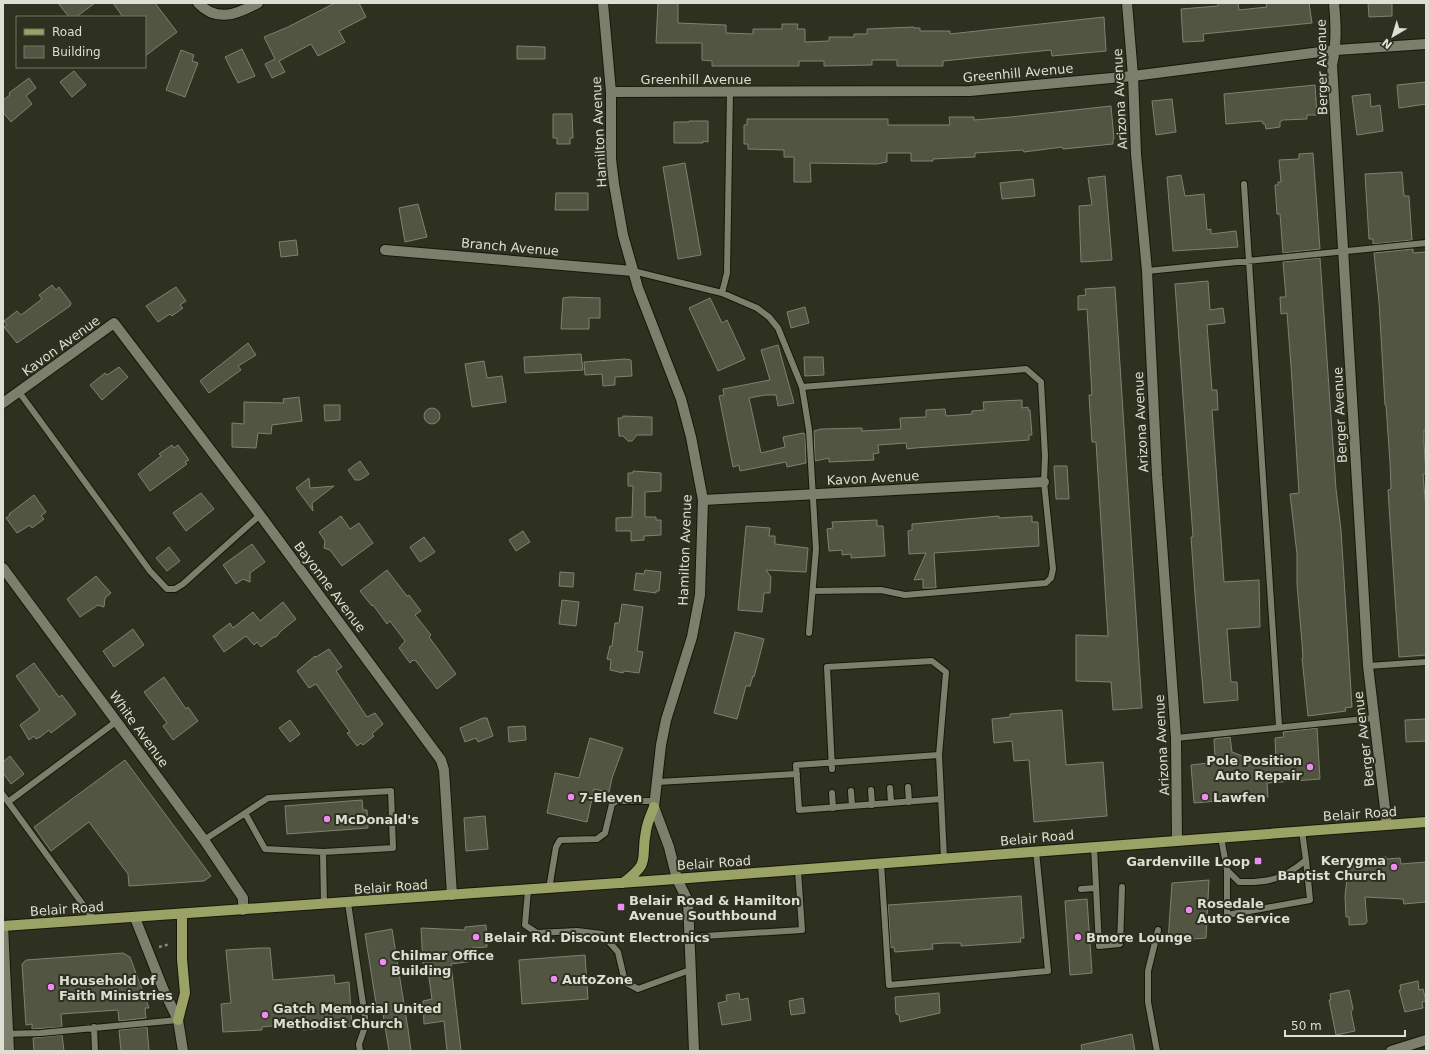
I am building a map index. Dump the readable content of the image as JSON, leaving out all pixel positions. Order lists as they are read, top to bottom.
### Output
{
  "streets": {
    "main road": ["Belair Road"],
    "street": [
      "Berger Avenue",
      "Greenhill Avenue",
      "Arizona Avenue",
      "Hamilton Avenue",
      "Branch Avenue",
      "Kavon Avenue",
      "Bayonne Avenue",
      "White Avenue"
    ]
  },
  "crossings": [
    ["Berger Avenue", "Greenhill Avenue"],
    ["Berger Avenue", "Belair Road"],
    ["Greenhill Avenue", "Arizona Avenue"],
    ["Greenhill Avenue", "Hamilton Avenue"],
    ["Arizona Avenue", "Belair Road"],
    ["Hamilton Avenue", "Branch Avenue"],
    ["Hamilton Avenue", "Kavon Avenue"],
    ["Kavon Avenue", "Bayonne Avenue"],
    ["Bayonne Avenue", "Belair Road"],
    ["White Avenue", "Belair Road"]
  ],
  "places": {
    "other": [
      "Pole Position Auto Repair",
      "7-Eleven",
      "Lawfen",
      "McDonald's",
      "Kerygma Baptist Church",
      "Rosedale Auto Service",
      "Belair Rd. Discount Electronics",
      "Bmore Lounge",
      "Chilmar Office Building",
      "AutoZone",
      "Household of Faith Ministries",
      "Gatch Memorial United Methodist Church"
    ],
    "transit": ["Gardenville Loop", "Belair Road & Hamilton Avenue Southbound"]
  },
  "legend": ["Road", "Building"],
  "scale_bar": "50 m",
  "north": "bottom left"
}
